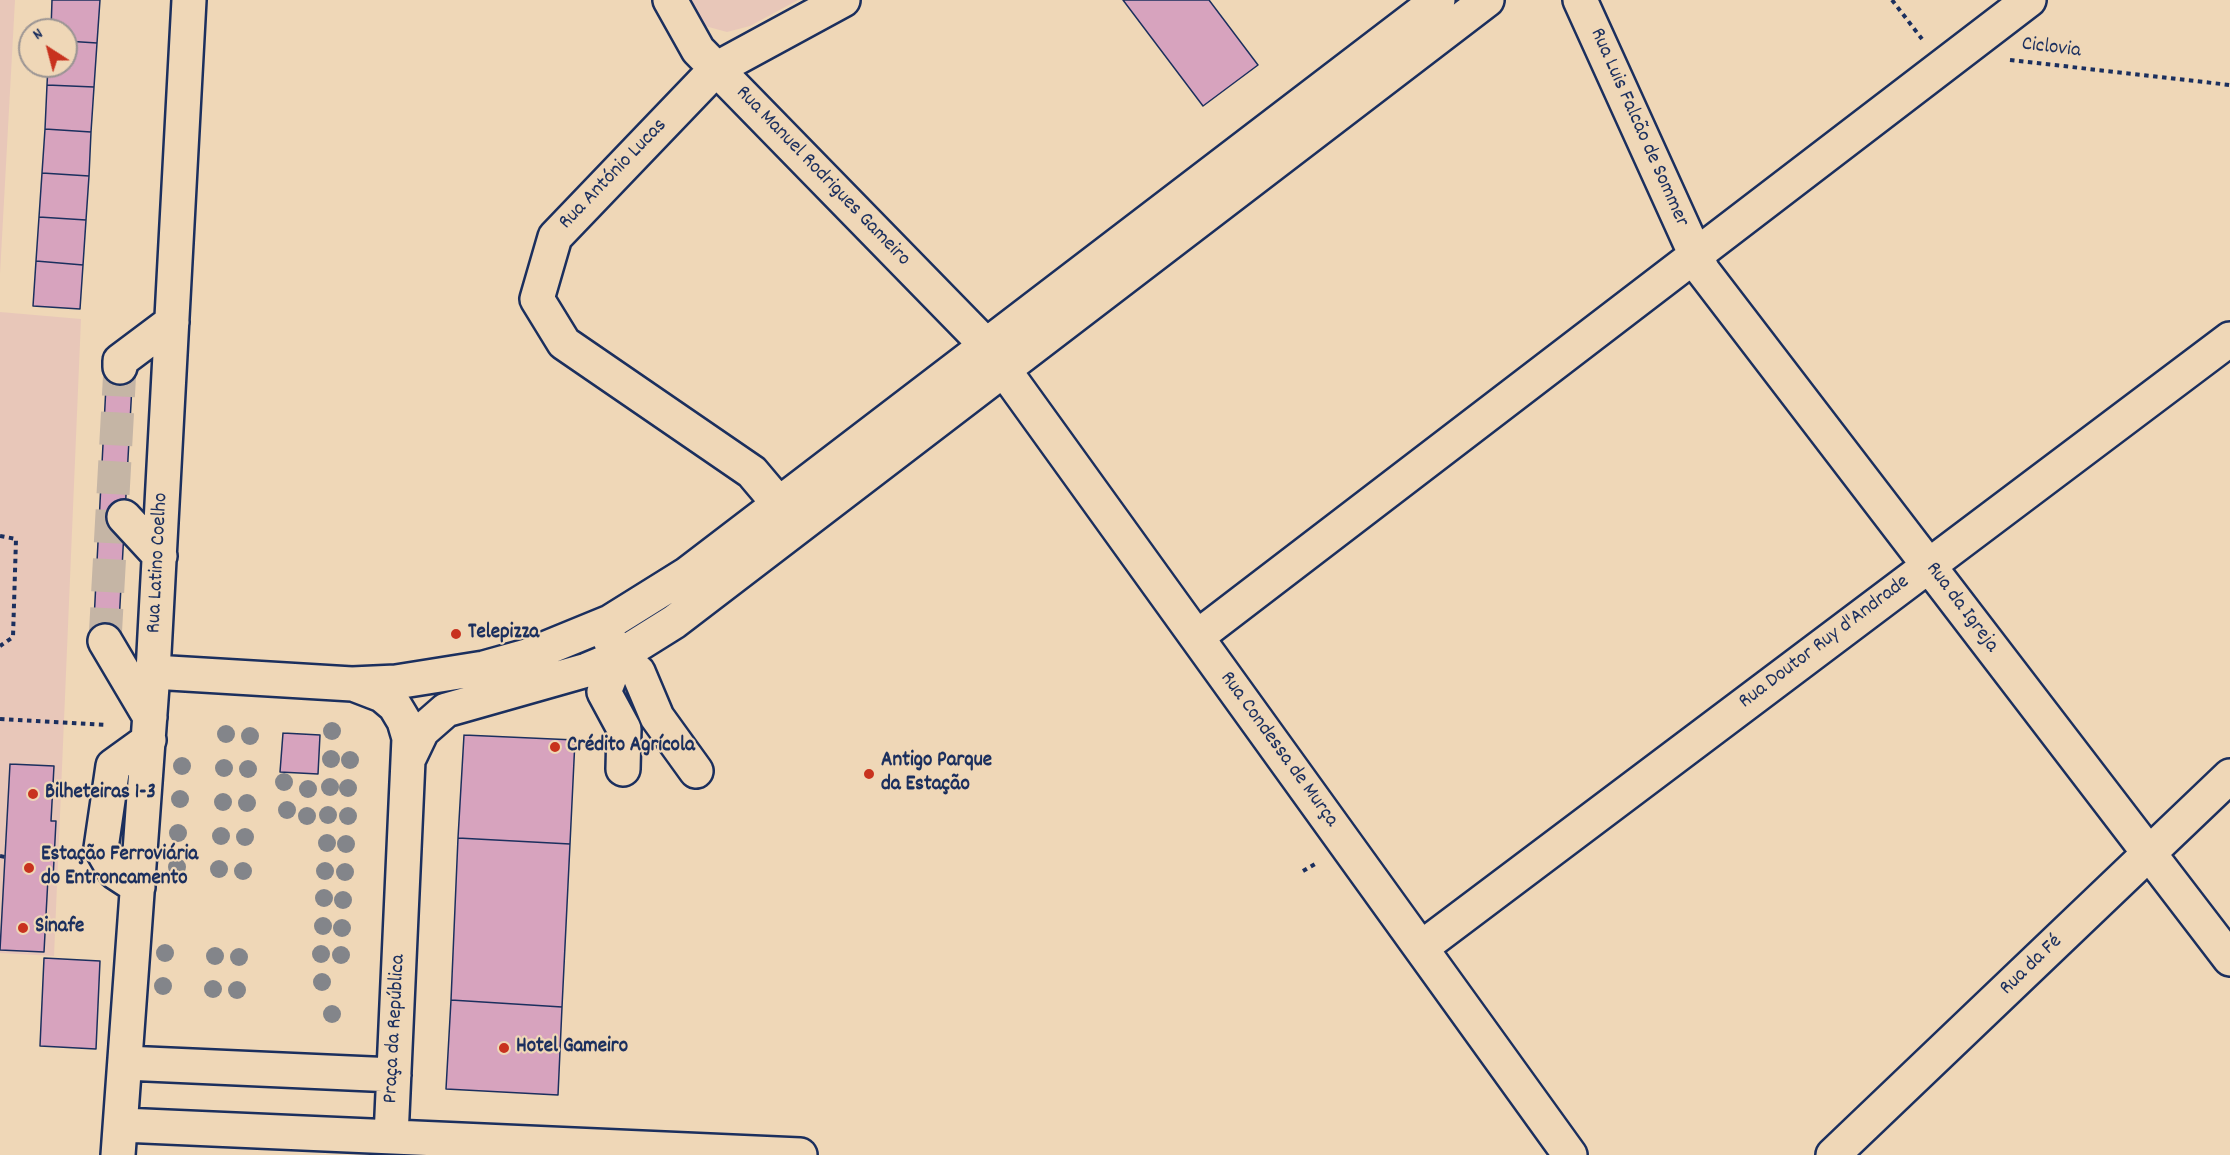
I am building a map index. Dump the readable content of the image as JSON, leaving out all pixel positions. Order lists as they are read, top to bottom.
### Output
{
  "streets": {
    "street": [
      "Rua Luis Falcão de Sommer",
      "Rua António Lucas",
      "Rua Manuel Rodrigues Gameiro",
      "Rua Latino Coelho",
      "Rua da Igreja",
      "Rua Doutor Ruy d'Andrade",
      "Rua Condessa de Murça",
      "Rua da Fé",
      "Praça da República"
    ],
    "path": ["Ciclovia"]
  },
  "crossings": [
    ["Rua Luis Falcão de Sommer", "Rua da Igreja"],
    ["Rua António Lucas", "Rua Manuel Rodrigues Gameiro"],
    ["Rua Manuel Rodrigues Gameiro", "Rua Condessa de Murça"],
    ["Rua da Igreja", "Rua Doutor Ruy d'Andrade"],
    ["Rua da Igreja", "Rua da Fé"],
    ["Rua Doutor Ruy d'Andrade", "Rua Condessa de Murça"]
  ],
  "places": [
    "Telepizza",
    "Crédito Agrícola",
    "Antigo Parque da Estação",
    "Bilheteiras 1-3",
    "Estação Ferroviária do Entroncamento",
    "Sinafe",
    "Hotel Gameiro"
  ],
  "north": "top left"
}
